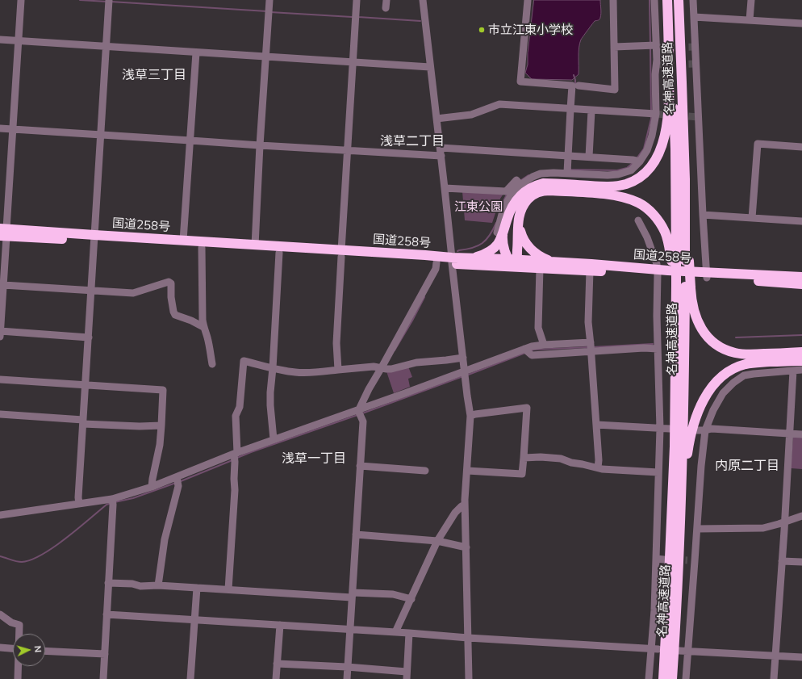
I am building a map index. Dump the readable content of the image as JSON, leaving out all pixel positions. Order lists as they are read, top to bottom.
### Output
{
  "streets": {
    "highway": ["名神高速道路", "国道258号"]
  },
  "districts": [
    "浅草三丁目",
    "浅草二丁目",
    "浅草一丁目",
    "内原二丁目"
  ],
  "parks": ["江東公園"],
  "places": ["市立江東小学校"],
  "north": "right"
}
